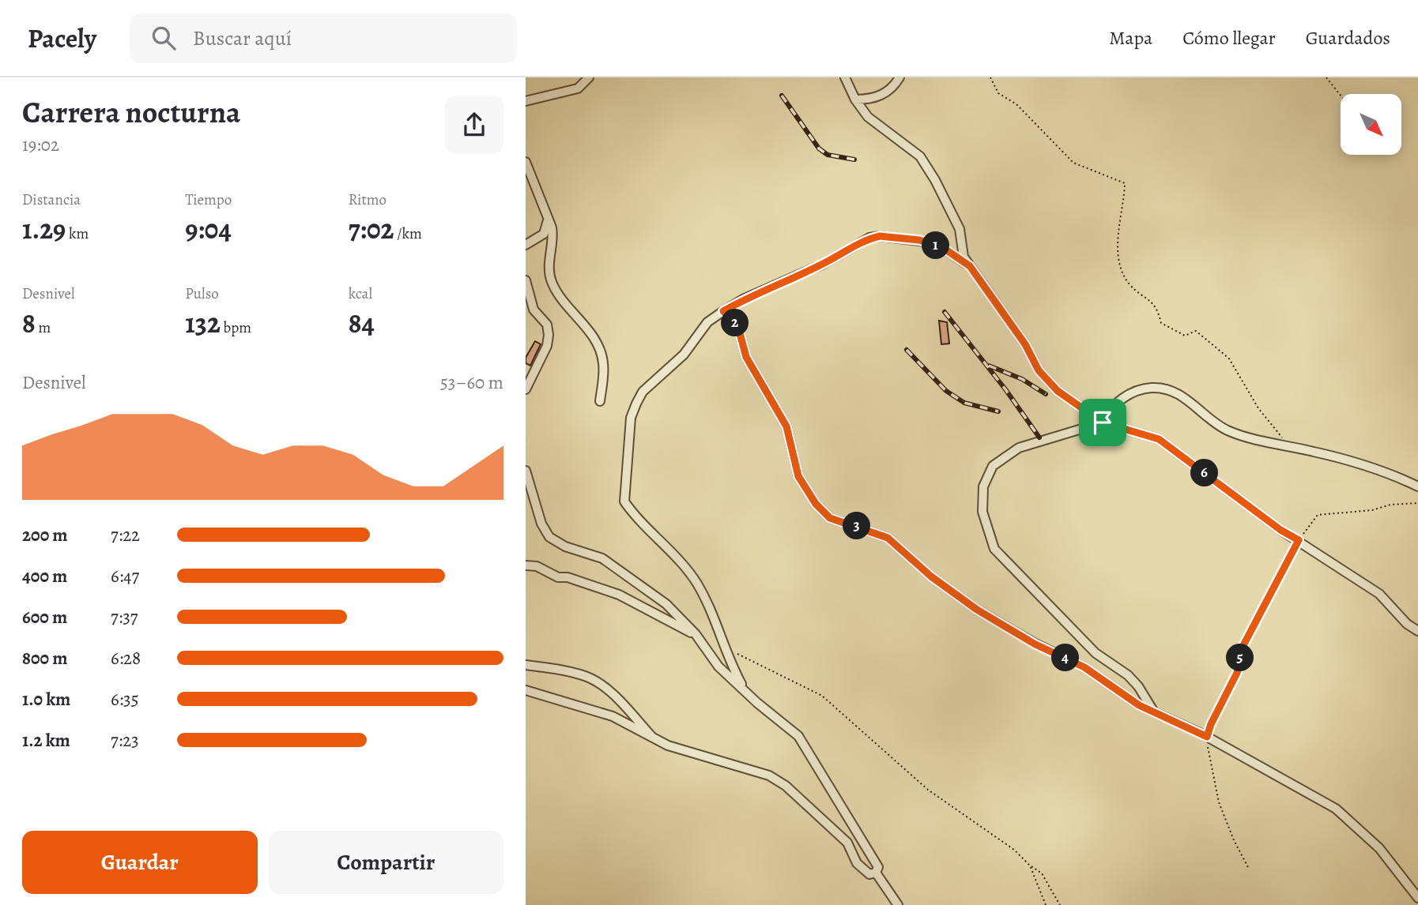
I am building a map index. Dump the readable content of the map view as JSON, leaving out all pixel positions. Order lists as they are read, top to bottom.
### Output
{
  "north": "bottom right",
  "page": {
    "header": "Pacely",
    "search": "Buscar aquí",
    "nav": ["Mapa", "Cómo llegar", "Guardados"],
    "heading": ["Carrera nocturna", "19:02"],
    "stats": [
      ["Distancia", "1.29 km"],
      ["Tiempo", "9:04"],
      ["Ritmo", "7:02 /km"],
      ["Desnivel", "8 m"],
      ["Pulso", "132 bpm"],
      ["kcal", "84"]
    ],
    "pins": [
      "1",
      "2",
      "6",
      "3",
      "4",
      "5"
    ],
    "chart": ["Desnivel", "53–60 m"],
    "list": [
      {
        "name": "200 m",
        "note": "7:22"
      },
      {
        "name": "400 m",
        "note": "6:47"
      },
      {
        "name": "600 m",
        "note": "7:37"
      },
      {
        "name": "800 m",
        "note": "6:28"
      },
      {
        "name": "1.0 km",
        "note": "6:35"
      },
      {
        "name": "1.2 km",
        "note": "7:23"
      }
    ],
    "buttons": ["Guardar", "Compartir"]
  }
}
